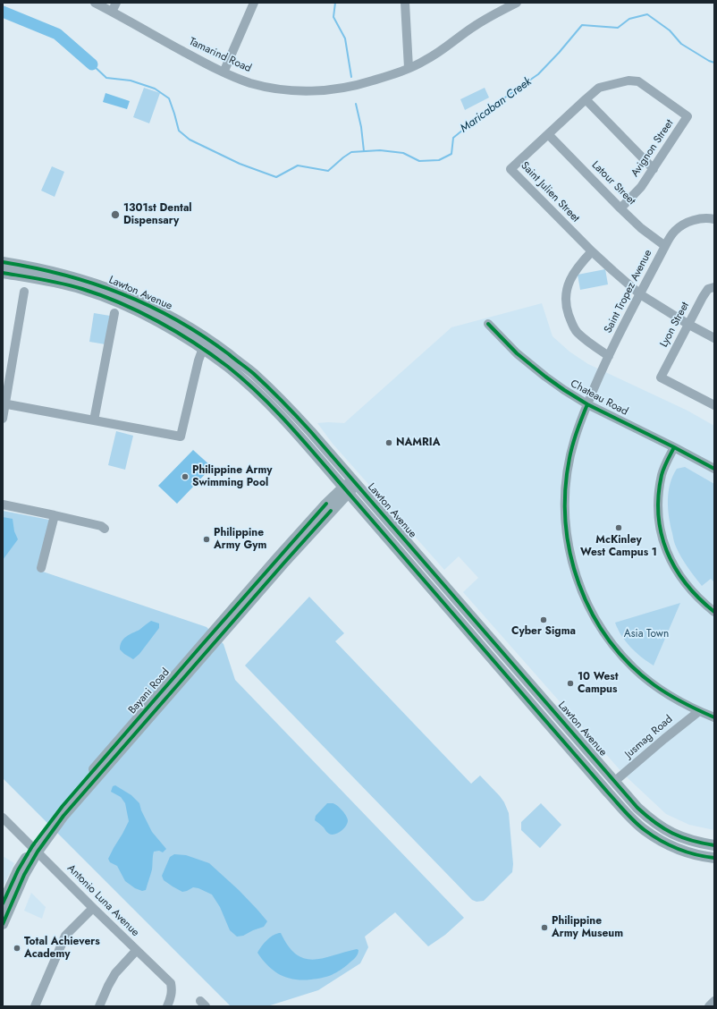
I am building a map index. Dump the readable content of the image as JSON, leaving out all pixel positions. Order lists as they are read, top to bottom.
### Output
{
  "streets": {
    "main road": ["Lawton Avenue", "Bayani Road"],
    "street": [
      "Tamarind Road",
      "Avignon Street",
      "Latour Street",
      "Saint Julien Street",
      "Saint Tropez Avenue",
      "Lyon Street",
      "Chateau Road",
      "Jusmag Road",
      "Antonio Luna Avenue"
    ]
  },
  "crossings": [
    ["Avignon Street", "Latour Street"],
    ["Avignon Street", "Saint Julien Street"],
    ["Latour Street", "Saint Julien Street"],
    ["Latour Street", "Saint Tropez Avenue"],
    ["Saint Julien Street", "Saint Tropez Avenue"],
    ["Saint Julien Street", "Lyon Street"],
    ["Saint Tropez Avenue", "Chateau Road"],
    ["Saint Tropez Avenue", "Jusmag Road"],
    ["Lawton Avenue", "Bayani Road"],
    ["Lawton Avenue", "Jusmag Road"],
    ["Bayani Road", "Antonio Luna Avenue"]
  ],
  "water": ["Maricaban Creek"],
  "parks": ["Asia Town"],
  "places": [
    "1301st Dental Dispensary",
    "NAMRIA",
    "Philippine Army Swimming Pool",
    "McKinley West Campus 1",
    "Philippine Army Gym",
    "Cyber Sigma",
    "10 West Campus",
    "Philippine Army Museum",
    "Total Achievers Academy"
  ]
}
